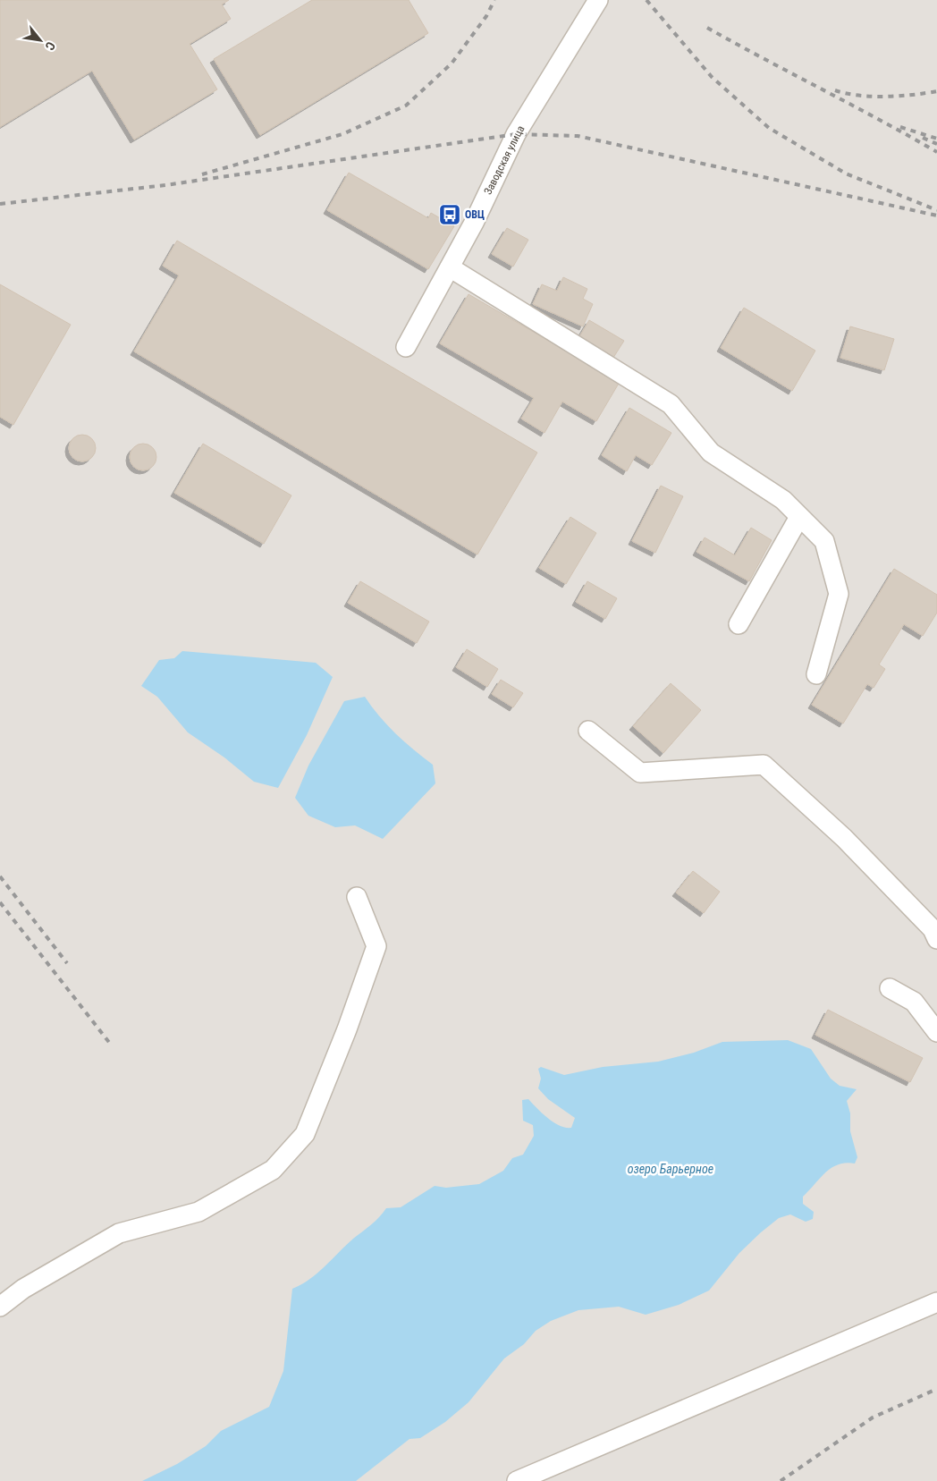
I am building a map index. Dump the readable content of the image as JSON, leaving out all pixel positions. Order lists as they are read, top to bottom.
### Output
{
  "streets": {
    "street": ["Заводская улица"]
  },
  "water": ["озеро Барьерное"],
  "places": {
    "bus stop": ["ОВЦ"]
  },
  "north": "bottom right"
}
